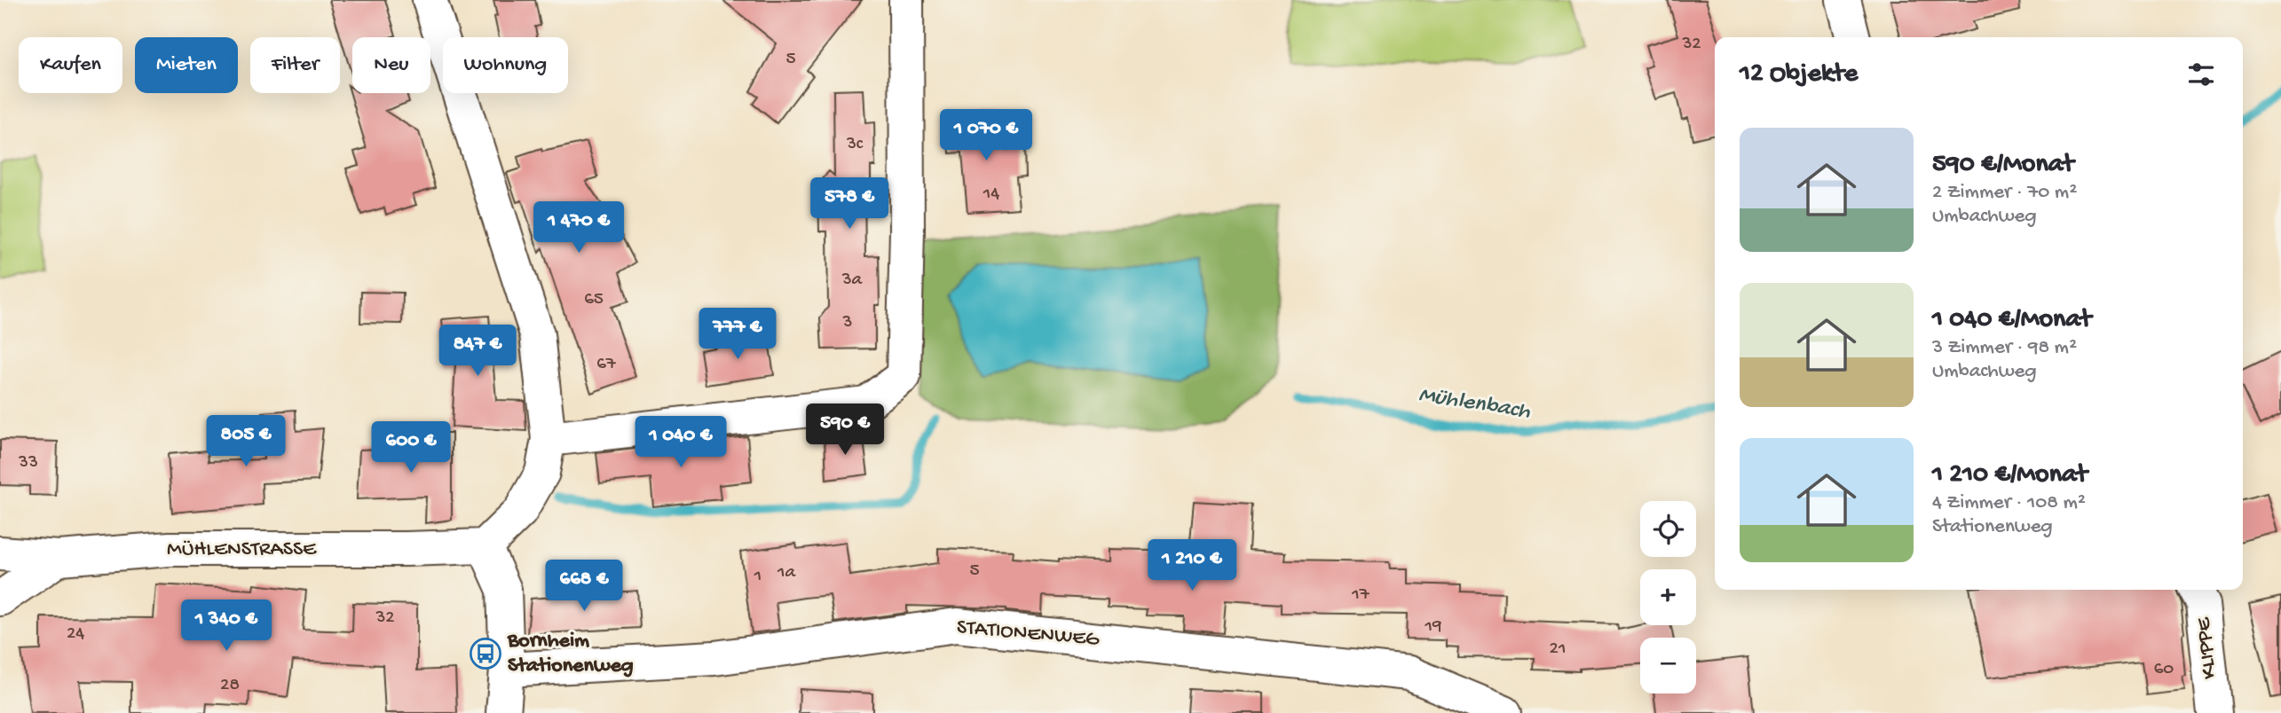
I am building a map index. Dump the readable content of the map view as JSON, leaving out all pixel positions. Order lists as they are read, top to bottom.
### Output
{
  "streets": {
    "street": ["MÜHLENSTRASSE", "STATIONENWEG", "KLIPPE"]
  },
  "water": ["Mühlenbach"],
  "places": {
    "bus stop": ["Bornheim Stationenweg"]
  },
  "house_numbers": [
    "32",
    "5",
    "3c",
    "14",
    "3a",
    "65",
    "3",
    "67",
    "33",
    "5",
    "1a",
    "1",
    "17",
    "32",
    "19",
    "24",
    "21",
    "60",
    "28"
  ],
  "page": {
    "chip": [
      "Kaufen",
      "Mieten",
      "Filter",
      "Neu",
      "Wohnung"
    ],
    "heading": "12 Objekte",
    "price": [
      "1 070 €",
      "578 €",
      "1 470 €",
      "777 €",
      "847 €",
      "590 €",
      "805 €",
      "1 040 €",
      "600 €",
      "1 210 €",
      "668 €",
      "1 340 €"
    ],
    "list": [
      {
        "name": "590 €/Monat",
        "note": "2 Zimmer · 70 m² · Umbachweg"
      },
      {
        "name": "1 040 €/Monat",
        "note": "3 Zimmer · 98 m² · Umbachweg"
      },
      {
        "name": "1 210 €/Monat",
        "note": "4 Zimmer · 108 m² · Stationenweg"
      }
    ],
    "map_buttons": ["+", "−"]
  }
}
